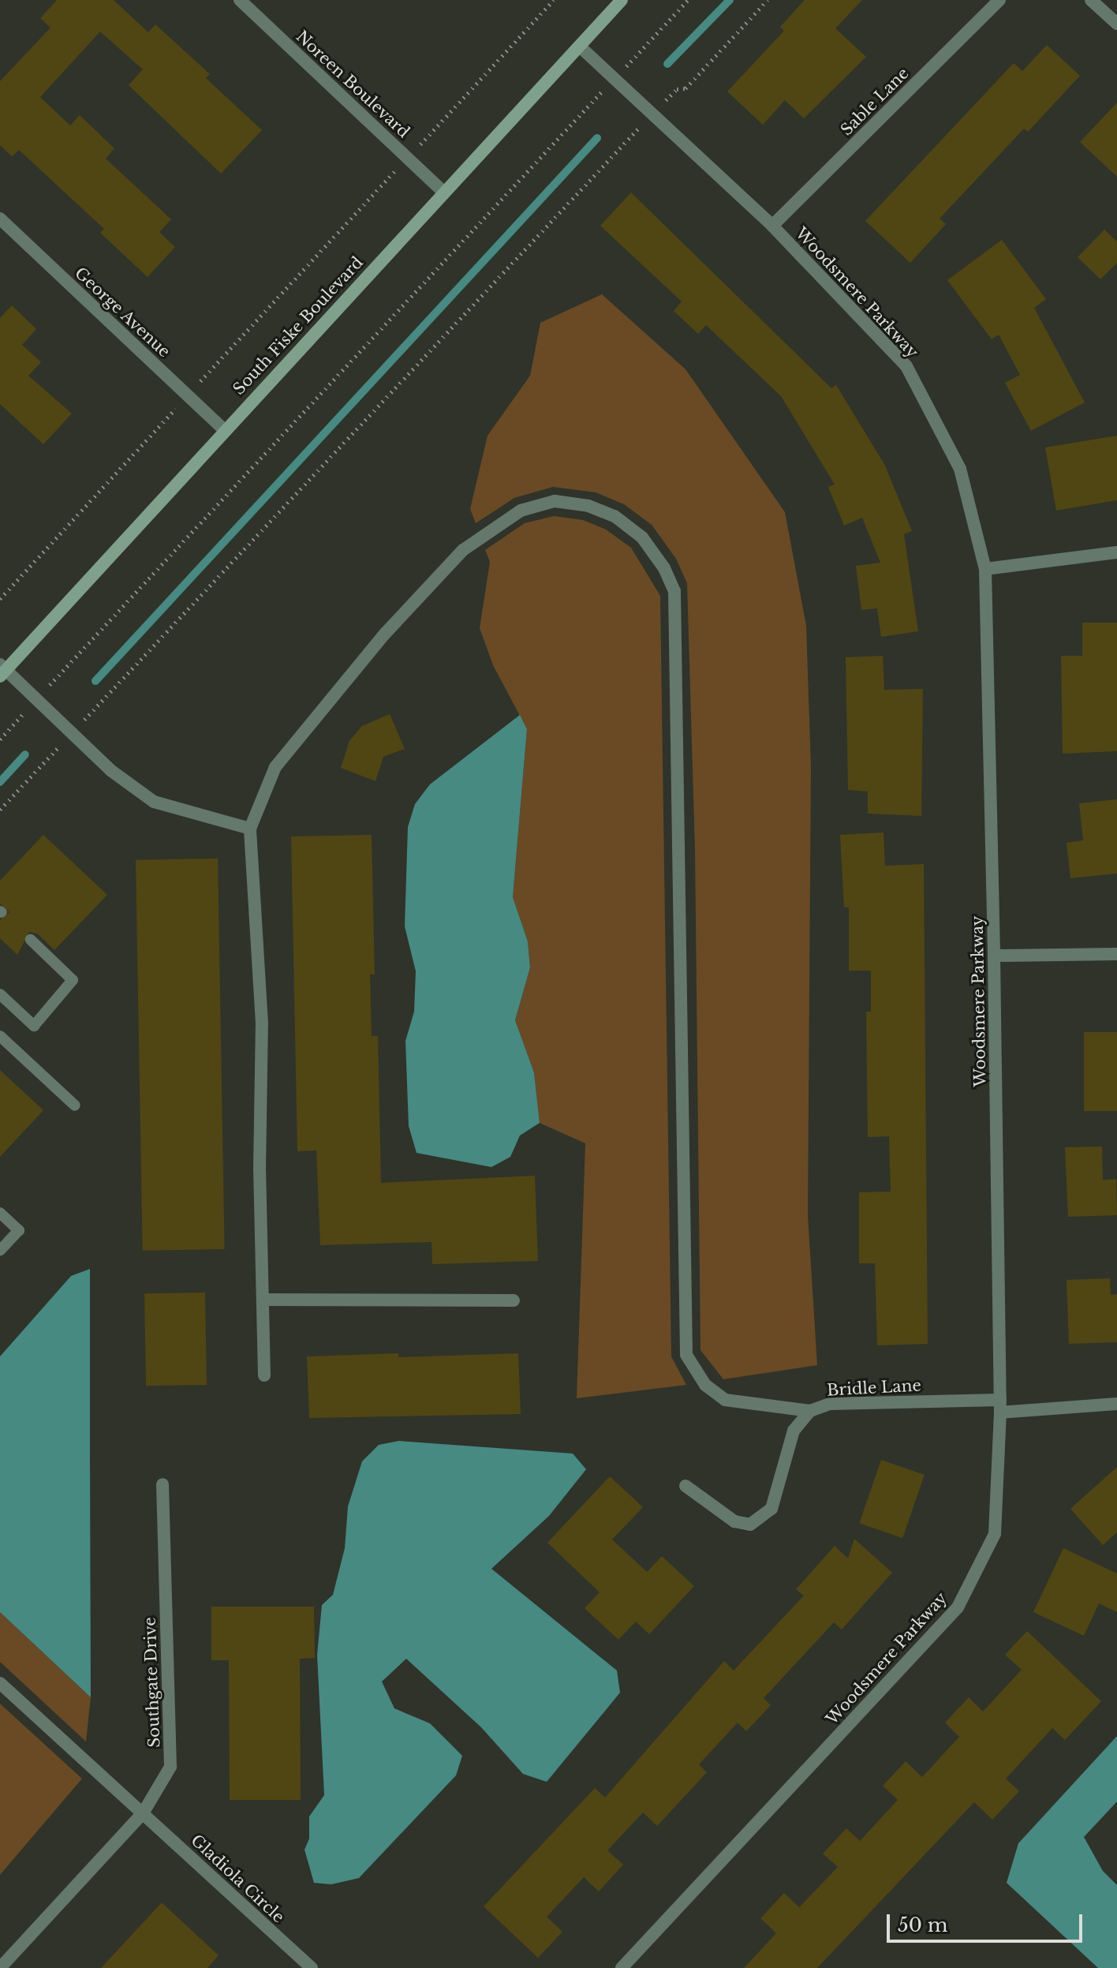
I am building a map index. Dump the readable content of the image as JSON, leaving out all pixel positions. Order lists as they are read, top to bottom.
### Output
{
  "streets": {
    "main road": ["South Fiske Boulevard"],
    "street": [
      "Noreen Boulevard",
      "Sable Lane",
      "Woodsmere Parkway",
      "George Avenue",
      "Bridle Lane",
      "Southgate Drive",
      "Gladiola Circle"
    ]
  },
  "crossings": [
    ["Noreen Boulevard", "South Fiske Boulevard"],
    ["Sable Lane", "Woodsmere Parkway"],
    ["Woodsmere Parkway", "South Fiske Boulevard"],
    ["Woodsmere Parkway", "Bridle Lane"],
    ["George Avenue", "South Fiske Boulevard"],
    ["Southgate Drive", "Gladiola Circle"]
  ],
  "scale_bar": "50 m"
}
